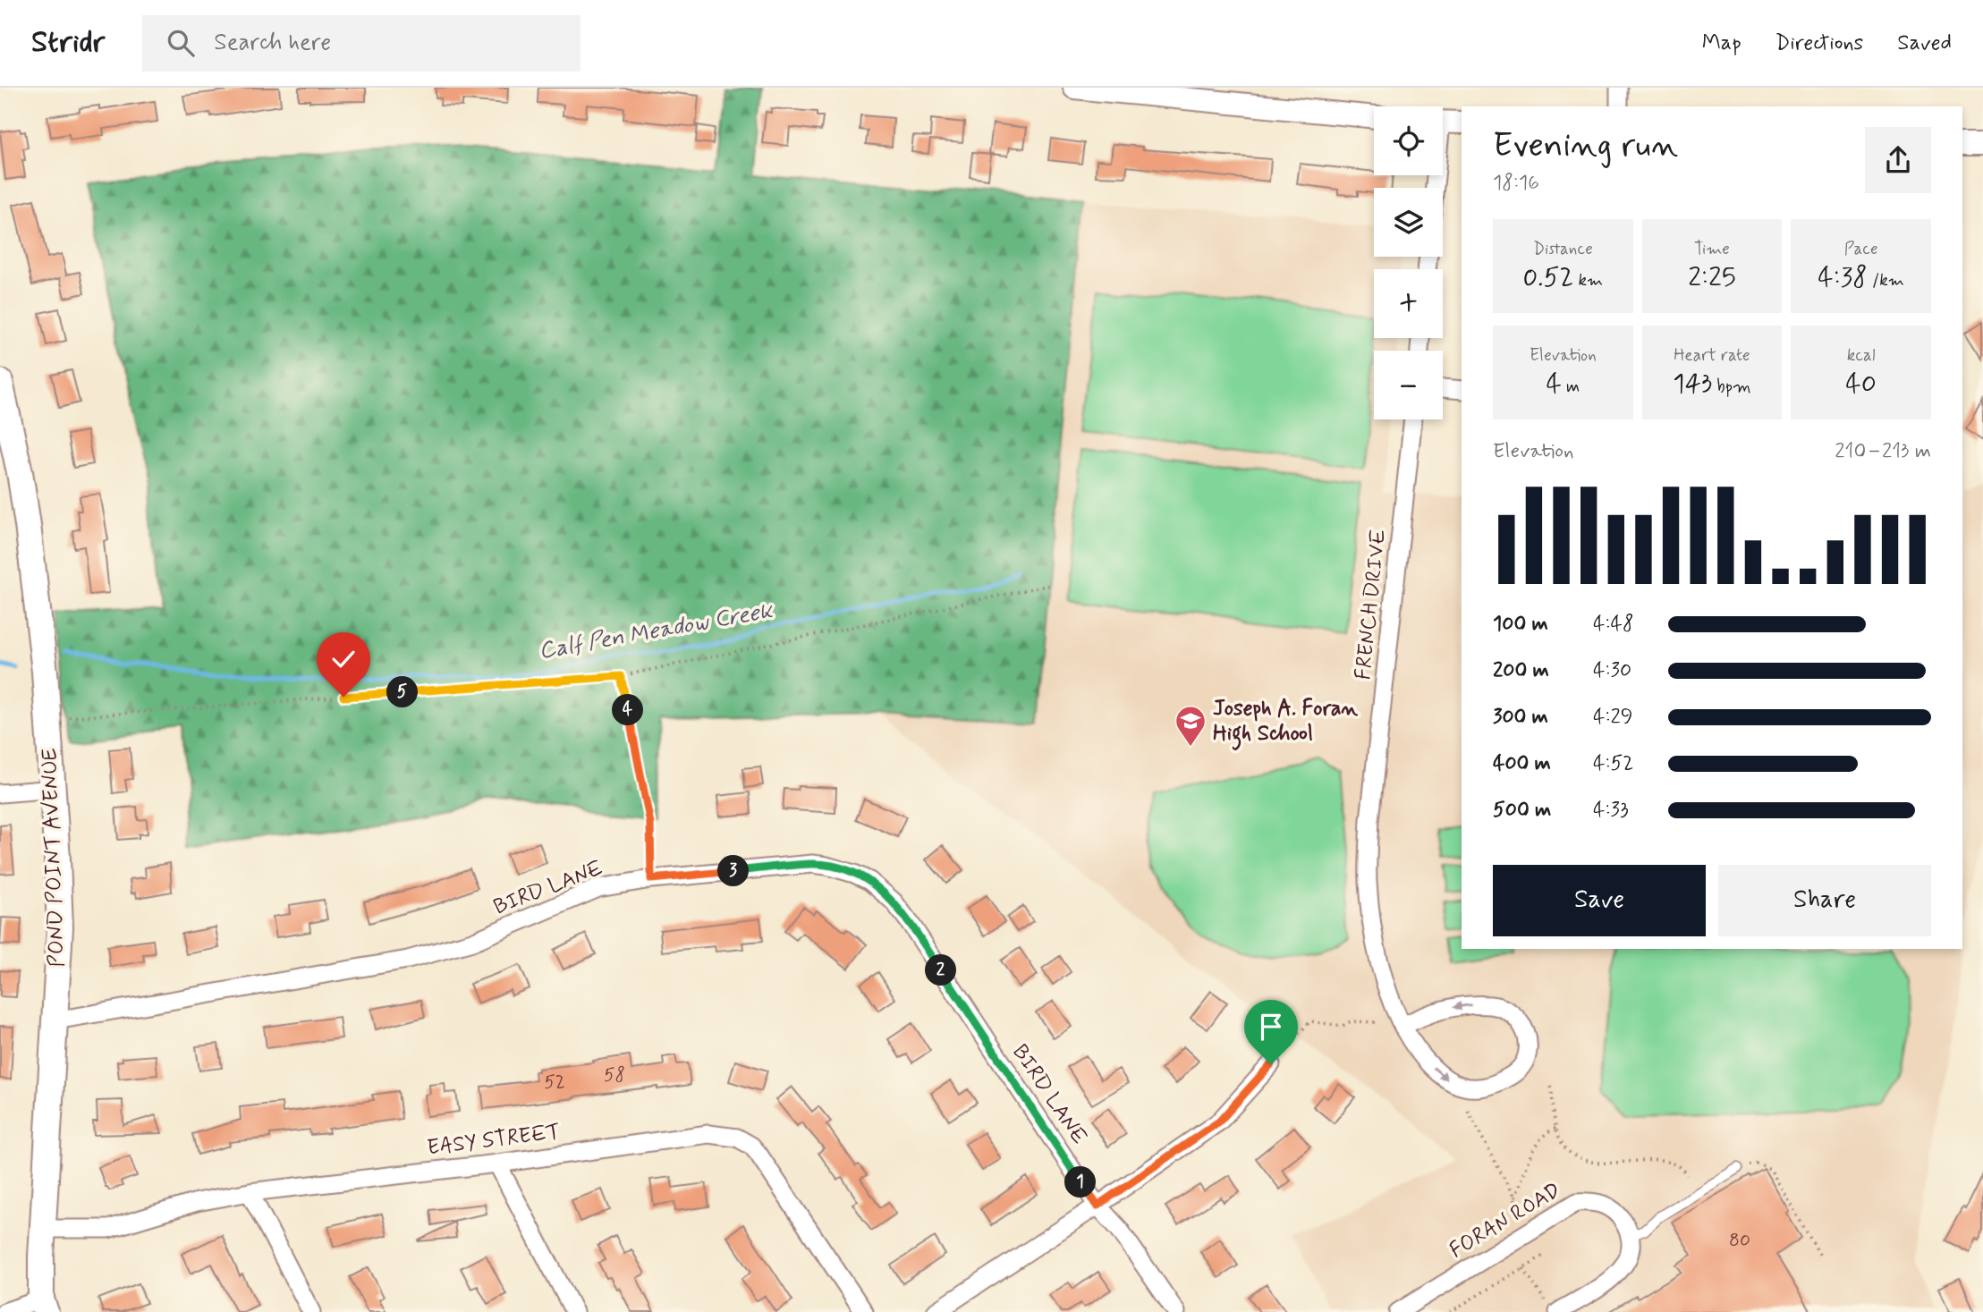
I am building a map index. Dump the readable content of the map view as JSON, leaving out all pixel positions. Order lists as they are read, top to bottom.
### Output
{
  "streets": {
    "main road": ["POND POINT AVENUE"],
    "street": [
      "FRENCH DRIVE",
      "BIRD LANE",
      "EASY STREET",
      "FORAN ROAD"
    ]
  },
  "crossings": [
    ["POND POINT AVENUE", "BIRD LANE"],
    ["POND POINT AVENUE", "EASY STREET"]
  ],
  "water": ["Calf Pen Meadow Creek"],
  "places": {
    "school or university": ["Joseph A. Foran High School"]
  },
  "house_numbers": ["58", "52", "80"],
  "page": {
    "header": "Stridr",
    "search": "Search here",
    "nav": ["Map", "Directions", "Saved"],
    "map_buttons": ["+", "−"],
    "heading": ["Evening run", "18:16"],
    "stats": [
      ["Distance", "0.52 km"],
      ["Time", "2:25"],
      ["Pace", "4:38 /km"],
      ["Elevation", "4 m"],
      ["Heart rate", "143 bpm"],
      ["kcal", "40"]
    ],
    "chart": ["Elevation", "210–213 m"],
    "list": [
      {
        "name": "100 m",
        "note": "4:48"
      },
      {
        "name": "200 m",
        "note": "4:30"
      },
      {
        "name": "300 m",
        "note": "4:29"
      },
      {
        "name": "400 m",
        "note": "4:52"
      },
      {
        "name": "500 m",
        "note": "4:33"
      }
    ],
    "pins": [
      "5",
      "4",
      "3",
      "2",
      "1"
    ],
    "buttons": ["Save", "Share"]
  }
}
